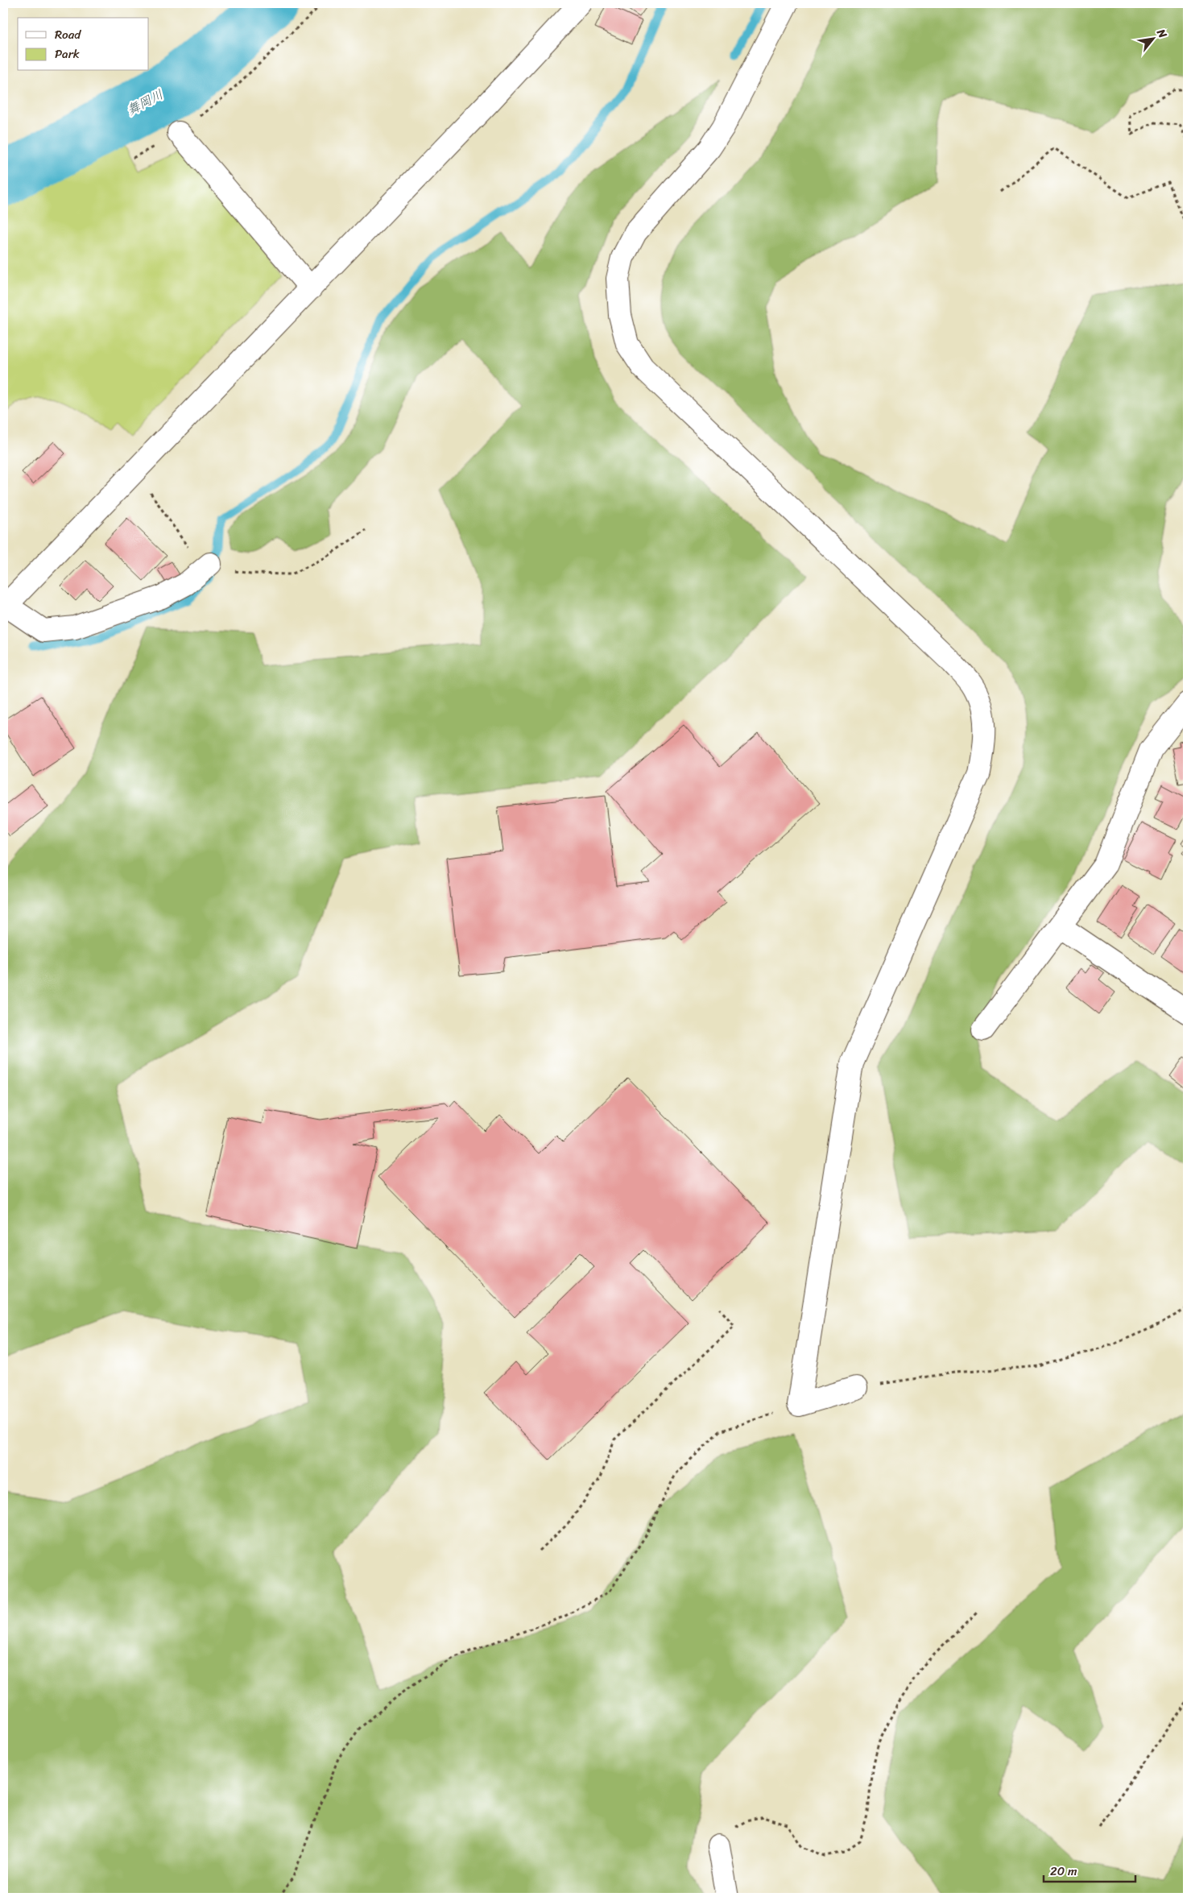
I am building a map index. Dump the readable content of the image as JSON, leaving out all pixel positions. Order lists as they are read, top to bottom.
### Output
{
  "water": ["舞岡川"],
  "legend": ["Road", "Park"],
  "scale_bar": "20 m",
  "north": "top right"
}
